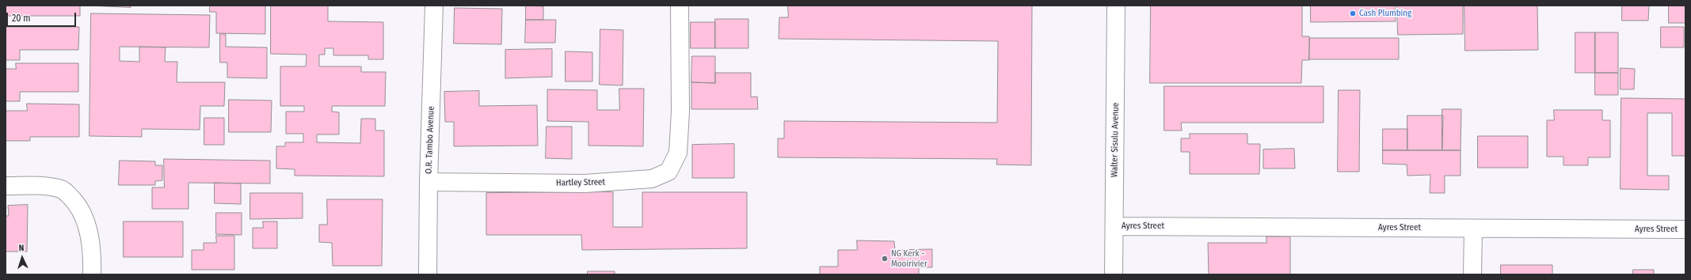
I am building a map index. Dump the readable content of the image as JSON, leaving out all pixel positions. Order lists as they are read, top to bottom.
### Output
{
  "streets": {
    "street": [
      "O.R. Tambo Avenue",
      "Walter Sisulu Avenue",
      "Hartley Street",
      "Ayres Street"
    ]
  },
  "crossings": [
    ["O.R. Tambo Avenue", "Hartley Street"],
    ["Walter Sisulu Avenue", "Ayres Street"]
  ],
  "places": ["Cash Plumbing", "NG Kerk - Mooirivier"],
  "scale_bar": "20 m",
  "north": "top"
}
